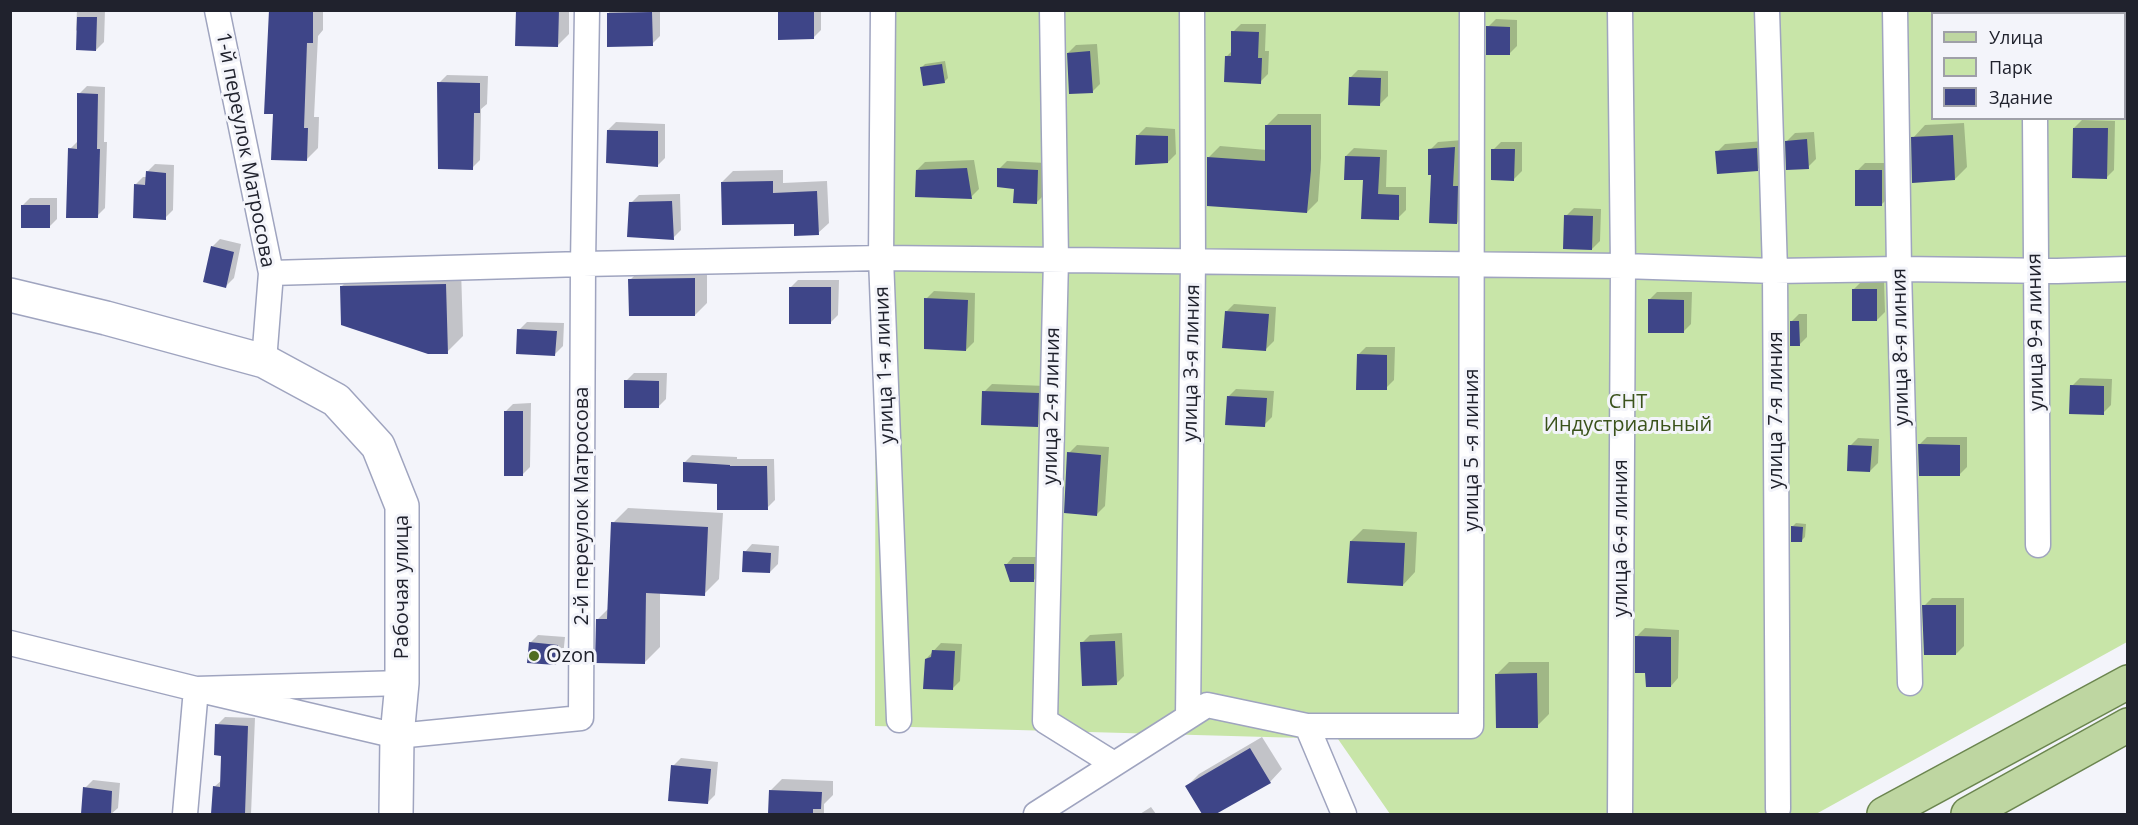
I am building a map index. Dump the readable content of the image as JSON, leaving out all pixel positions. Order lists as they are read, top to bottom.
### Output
{
  "streets": {
    "main road": ["Рабочая улица"],
    "street": [
      "1-й переулок Матросова",
      "улица 9-я линия",
      "улица 8-я линия",
      "улица 3-я линия",
      "улица 1-я линия",
      "улица 2-я линия",
      "улица 7-я линия",
      "улица 5 -я линия",
      "2-й переулок Матросова",
      "улица 6-я линия"
    ]
  },
  "crossings": [
    ["1-й переулок Матросова", "Рабочая улица"],
    ["2-й переулок Матросова", "Рабочая улица"]
  ],
  "parks": ["СНТ Индустриальный"],
  "places": ["Ozon"],
  "legend": ["Улица", "Парк", "Здание"]
}
